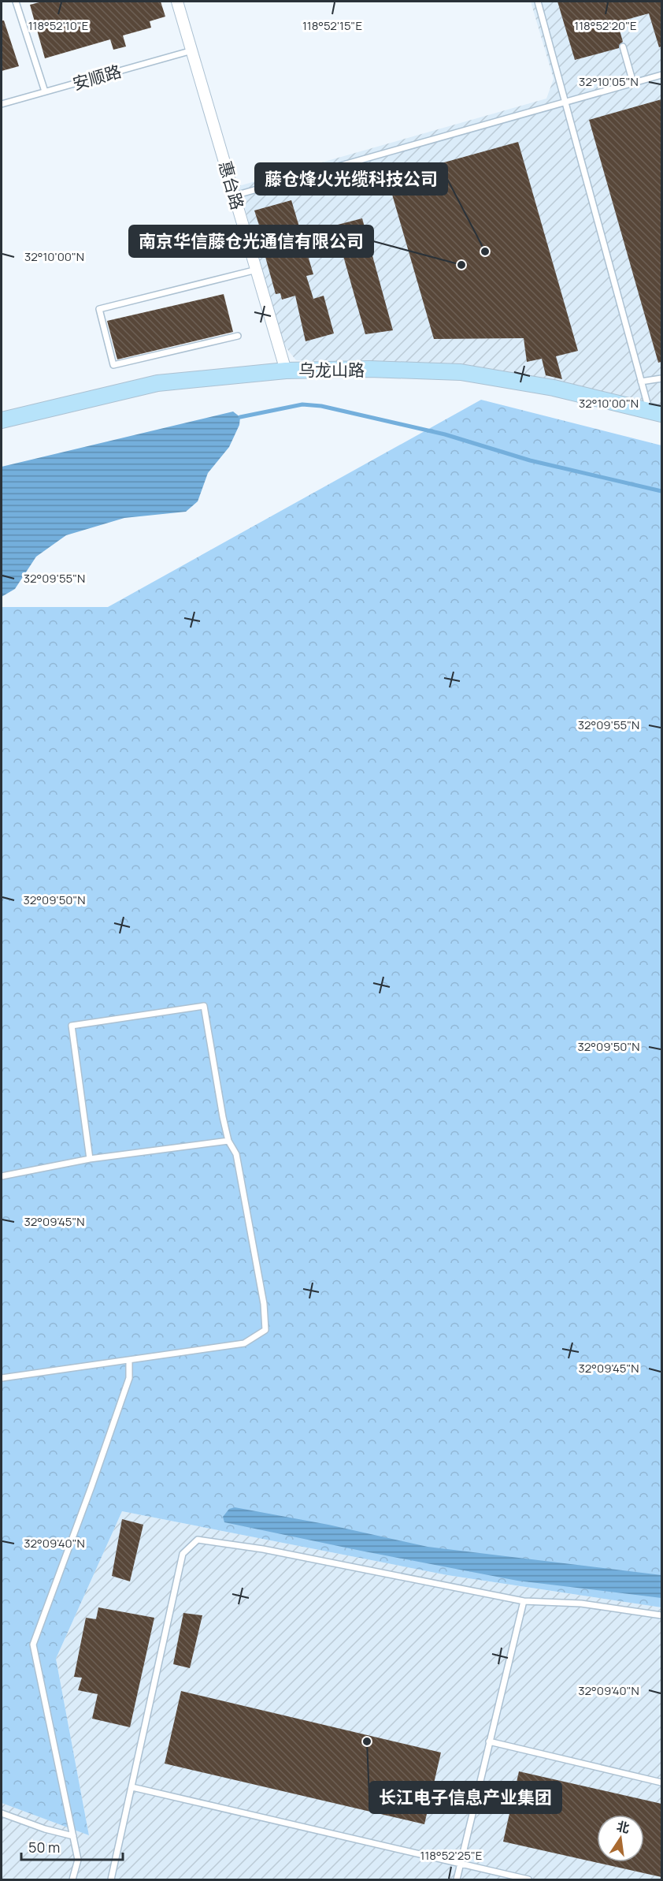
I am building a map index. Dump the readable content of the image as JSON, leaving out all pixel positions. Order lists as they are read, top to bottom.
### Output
{
  "streets": {
    "street": ["惠台路", "乌龙山路"],
    "lane": ["安顺路"]
  },
  "crossings": [
    ["安顺路", "惠台路"],
    ["惠台路", "乌龙山路"]
  ],
  "places": ["藤仓烽火光缆科技公司", "南京华信藤仓光通信有限公司", "长江电子信息产业集团"],
  "scale_bar": "50 m",
  "north": "top",
  "coordinates": [
    "118°52'10\"E",
    "118°52'20\"E",
    "118°52'15\"E",
    "32°10'05\"N",
    "32°10'00\"N",
    "32°09'55\"N",
    "32°09'50\"N",
    "32°09'45\"N",
    "32°09'40\"N",
    "118°52'25\"E"
  ]
}
